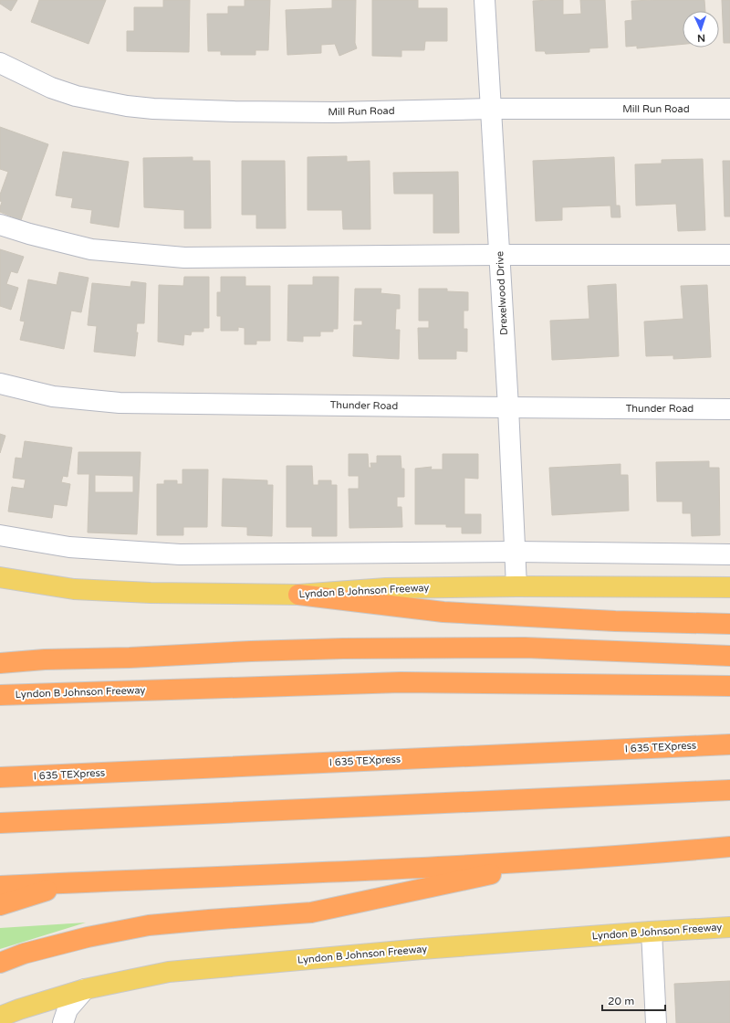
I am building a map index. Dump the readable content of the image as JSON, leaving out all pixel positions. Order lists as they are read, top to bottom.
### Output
{
  "streets": {
    "highway": ["Lyndon B Johnson Freeway", "I 635 TEXpress"],
    "street": ["Mill Run Road", "Drexelwood Drive", "Thunder Road"]
  },
  "crossings": [
    ["Mill Run Road", "Drexelwood Drive"],
    ["Drexelwood Drive", "Thunder Road"],
    ["Drexelwood Drive", "Lyndon B Johnson Freeway"]
  ],
  "scale_bar": "20 m",
  "north": "bottom"
}
